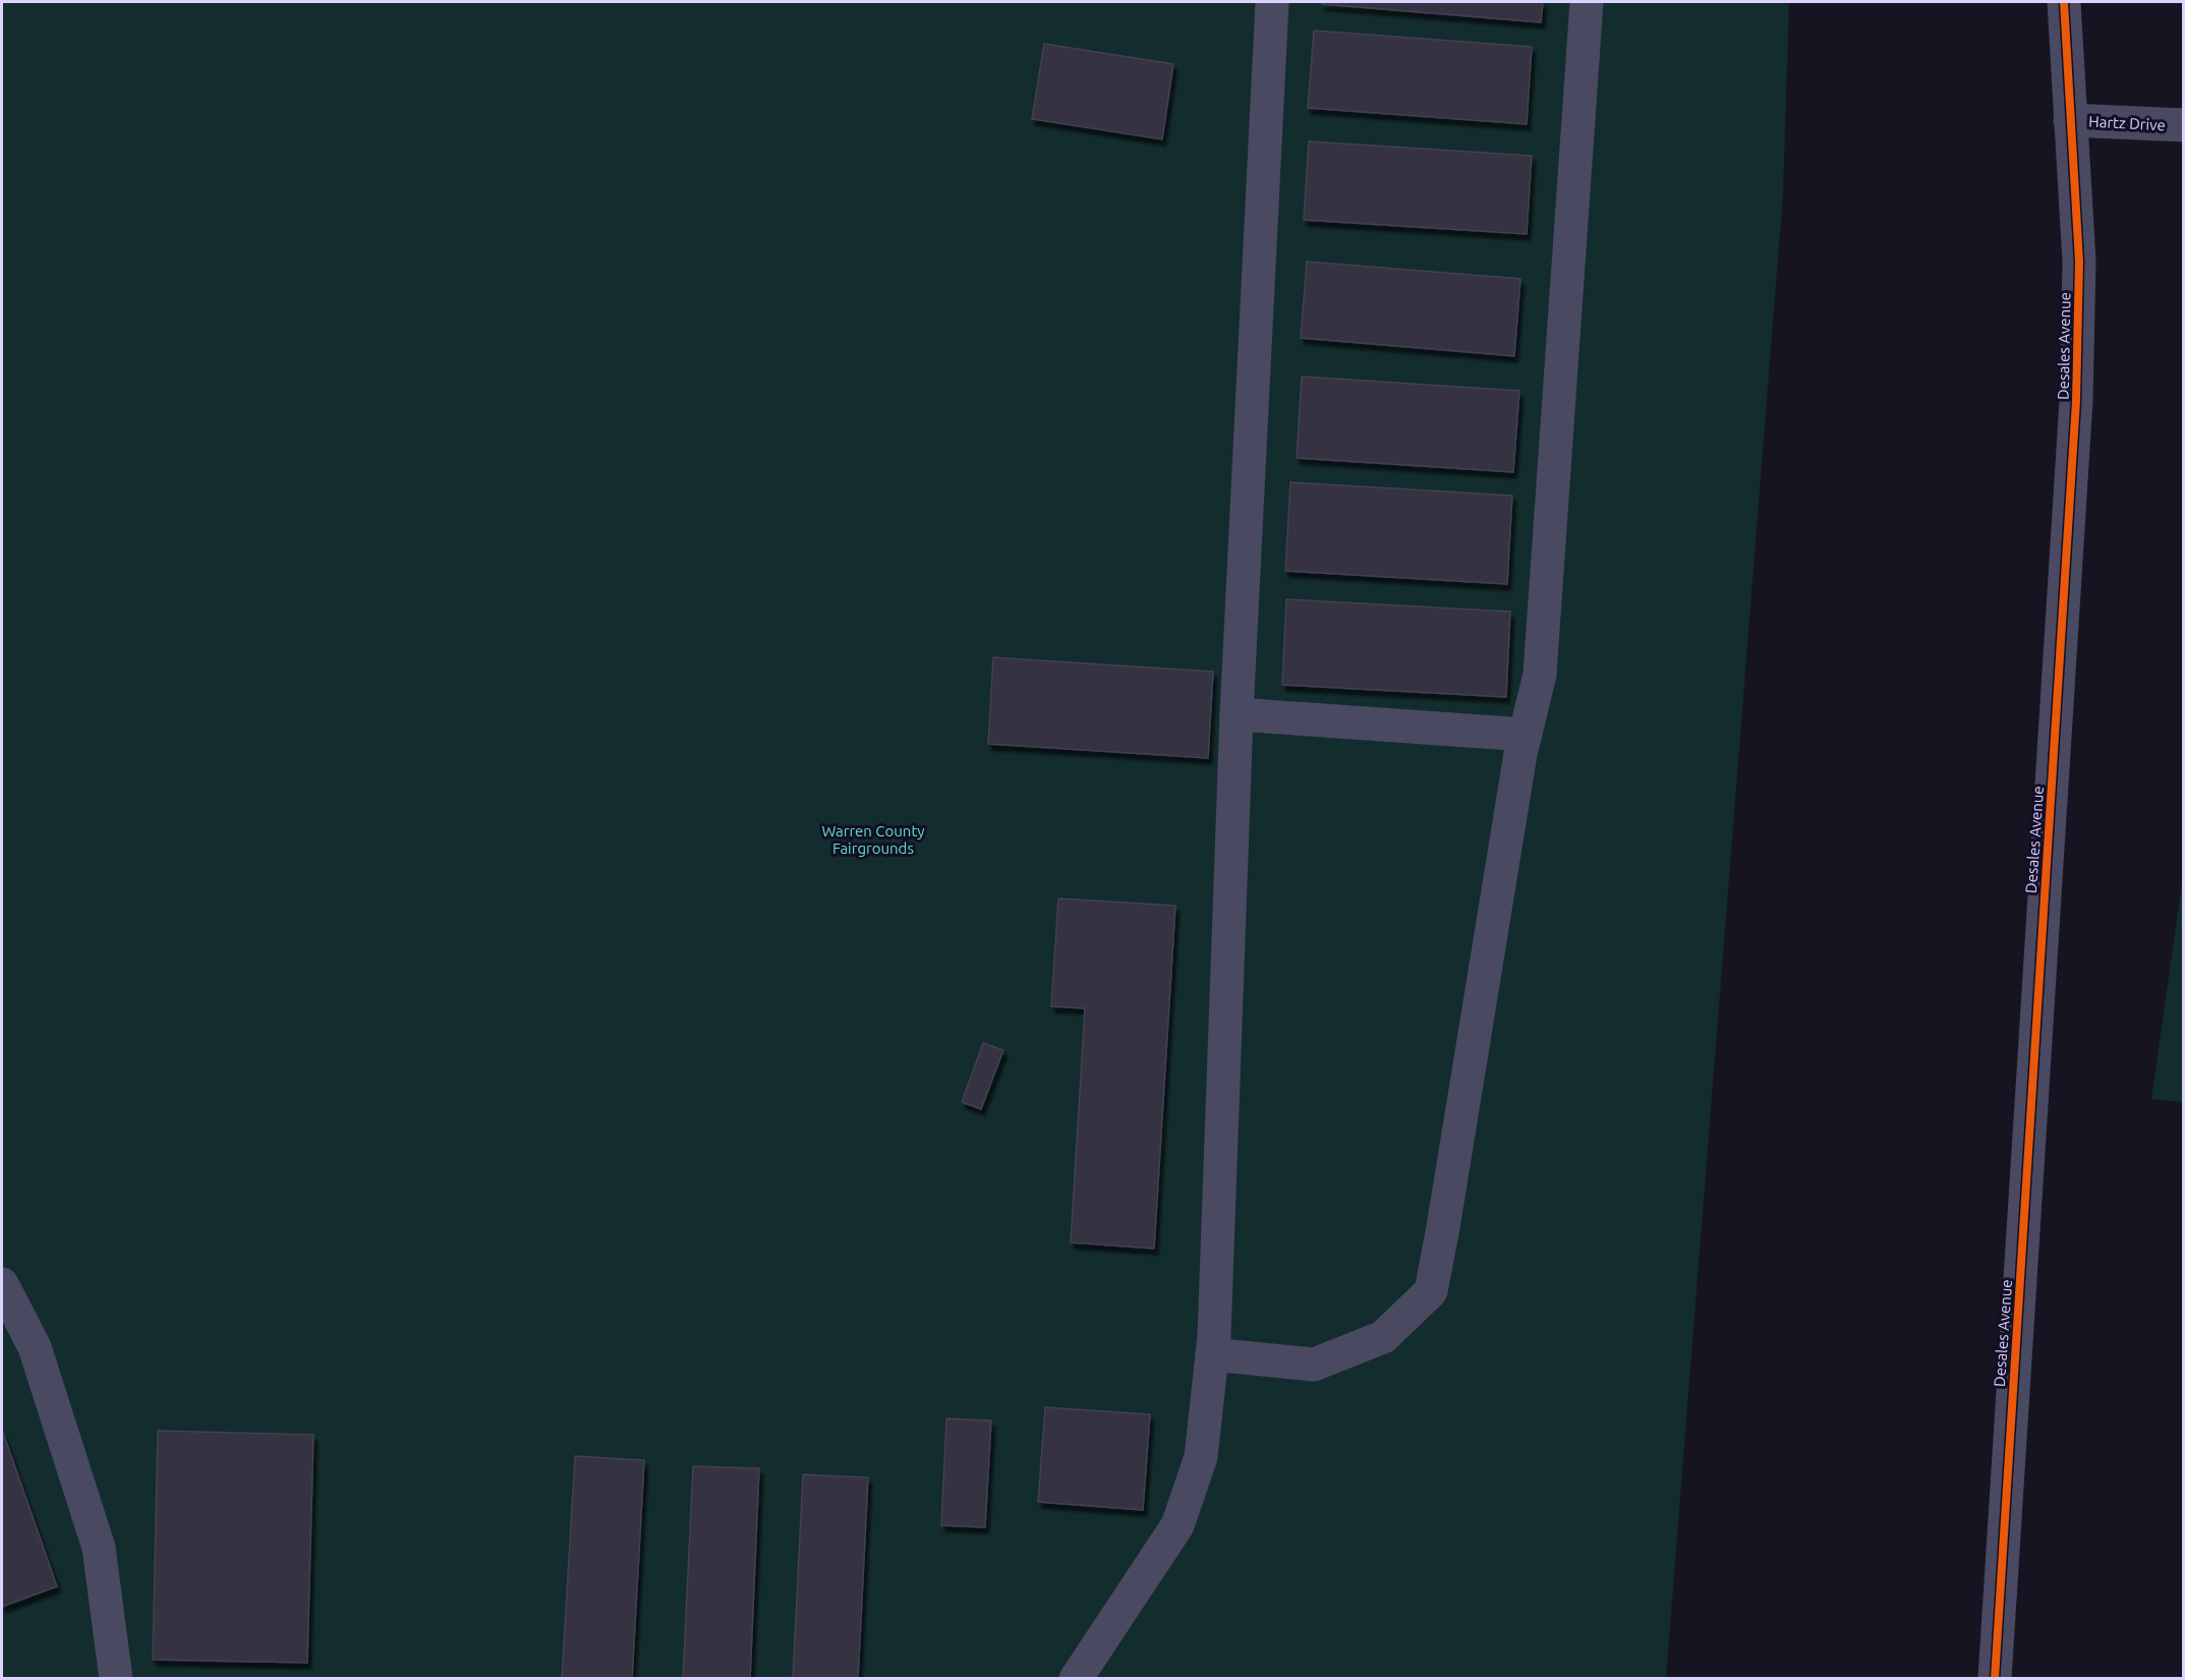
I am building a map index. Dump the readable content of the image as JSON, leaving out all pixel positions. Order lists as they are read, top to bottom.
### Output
{
  "streets": {
    "street": ["Hartz Drive", "Desales Avenue"]
  },
  "crossings": [
    ["Hartz Drive", "Desales Avenue"]
  ],
  "parks": ["Warren County Fairgrounds"]
}
